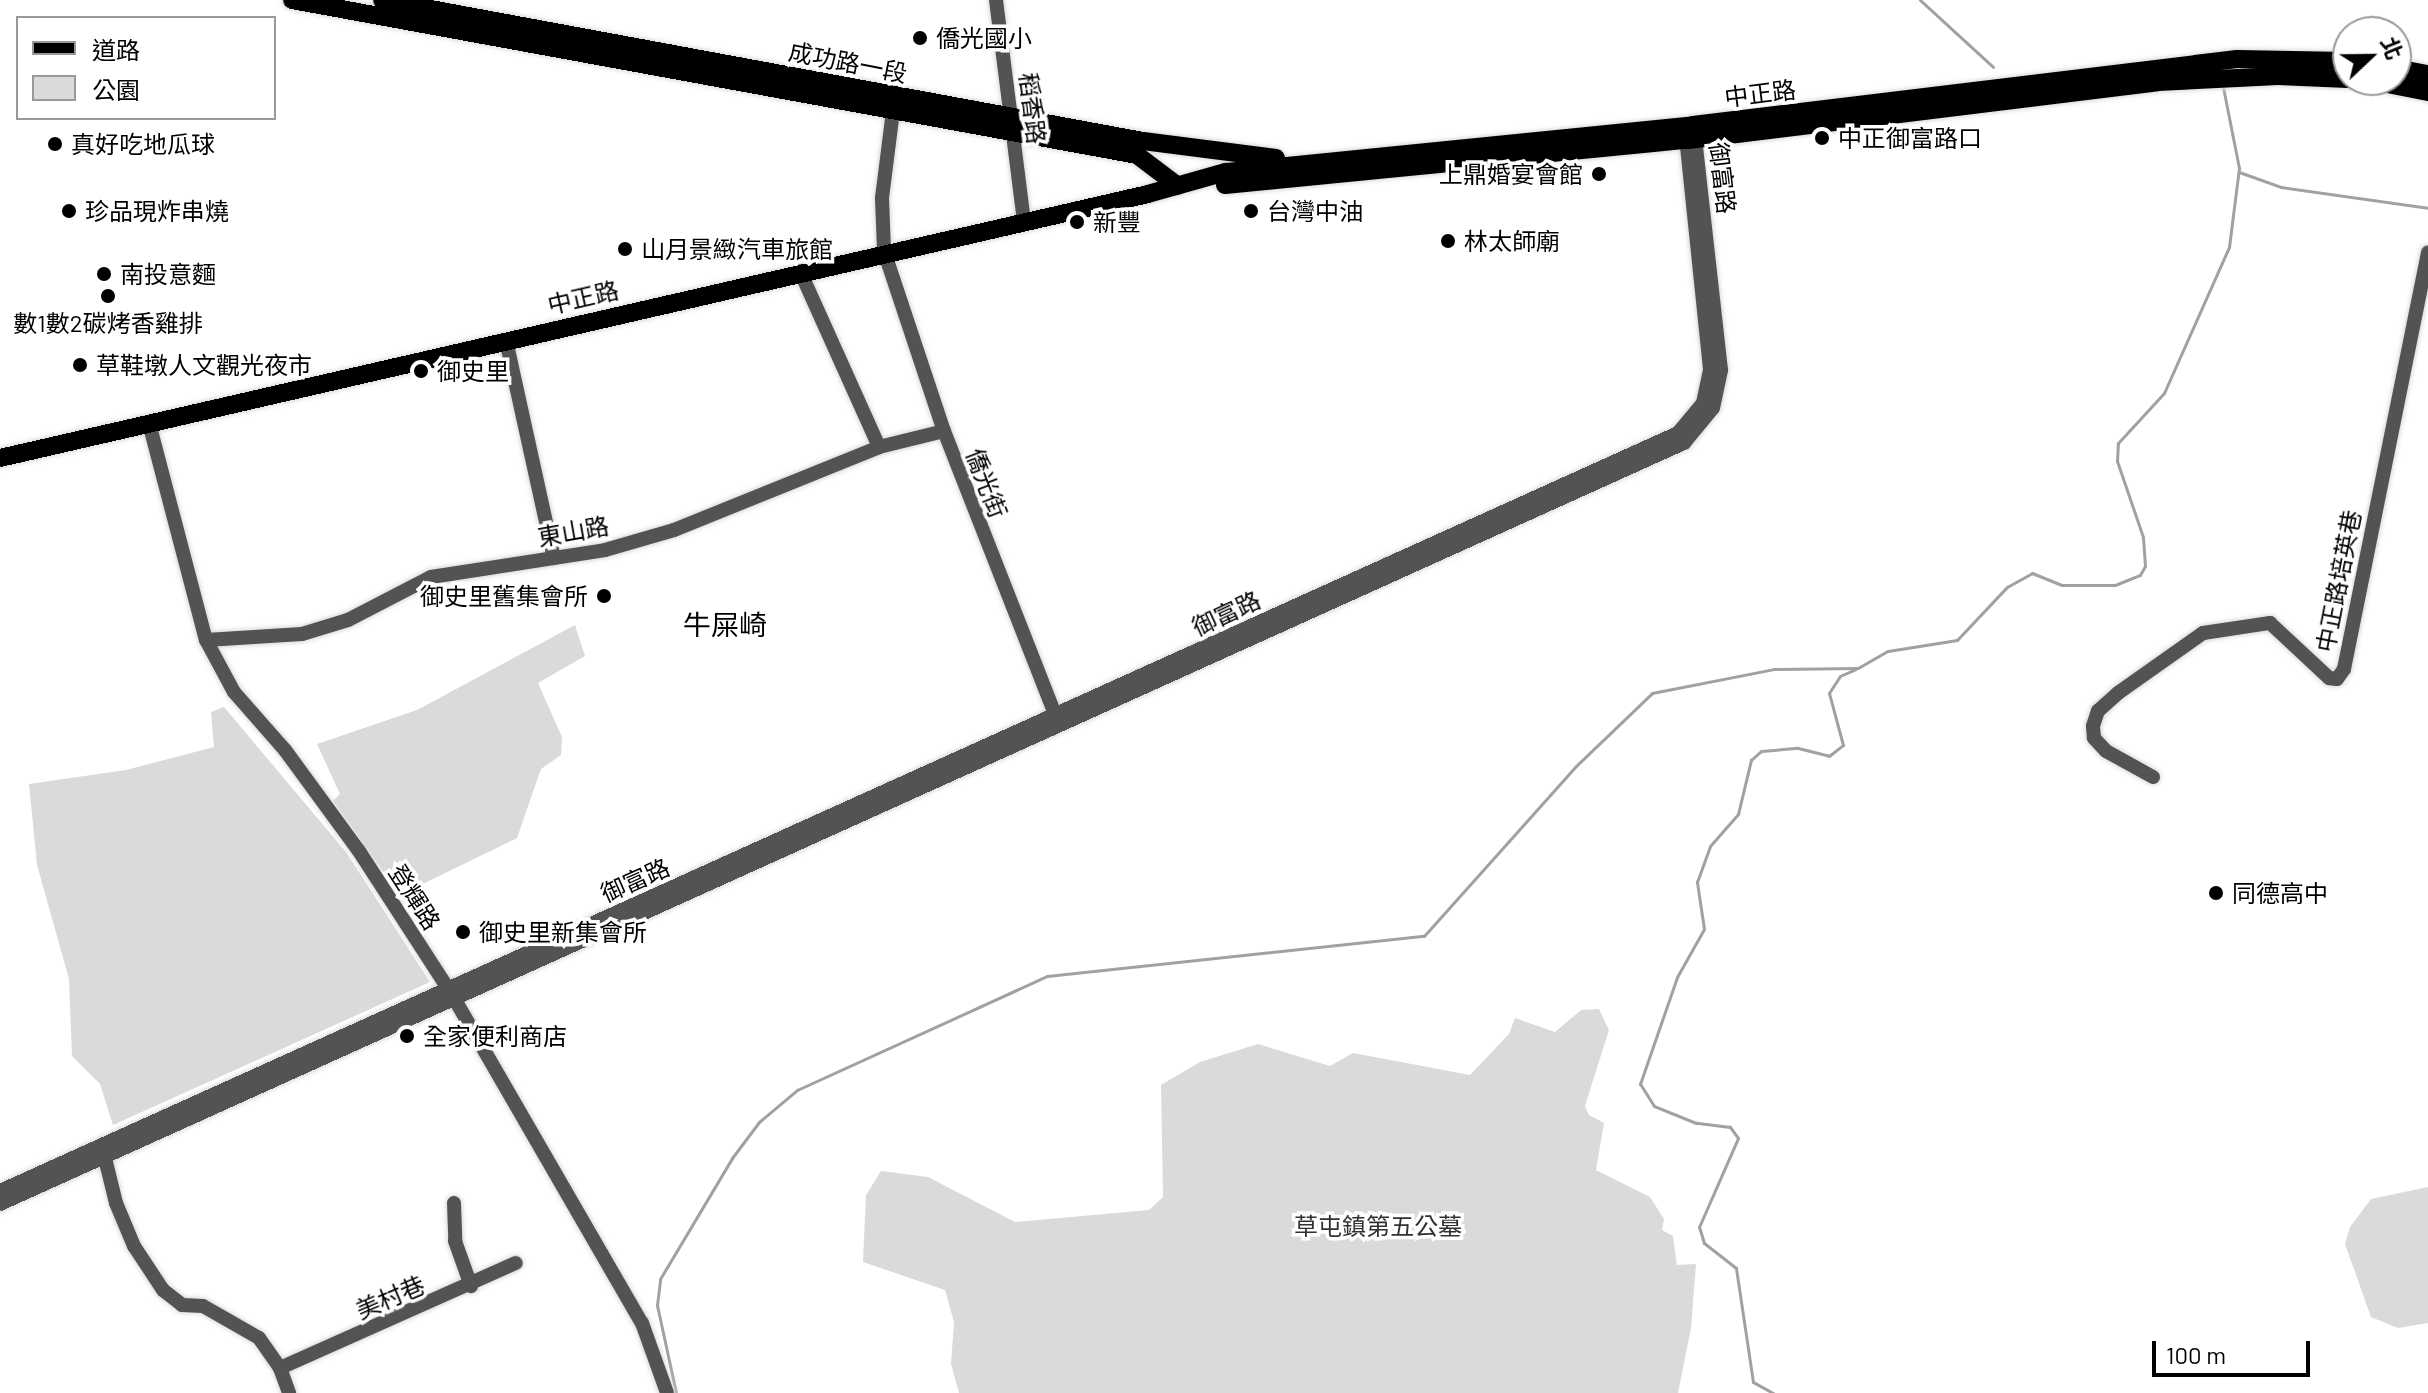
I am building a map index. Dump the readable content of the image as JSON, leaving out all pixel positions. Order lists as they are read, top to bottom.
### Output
{
  "streets": {
    "main road": ["成功路一段", "中正路"],
    "street": [
      "稻香路",
      "御富路",
      "僑光街",
      "東山路",
      "中正路培英巷",
      "登輝路",
      "美村巷"
    ]
  },
  "crossings": [
    ["成功路一段", "中正路"],
    ["成功路一段", "稻香路"],
    ["成功路一段", "僑光街"],
    ["中正路", "稻香路"],
    ["中正路", "御富路"],
    ["中正路", "僑光街"],
    ["中正路", "登輝路"],
    ["御富路", "僑光街"],
    ["御富路", "登輝路"],
    ["僑光街", "東山路"],
    ["東山路", "登輝路"]
  ],
  "districts": ["牛屎崎"],
  "parks": ["草屯鎮第五公墓"],
  "places": [
    "僑光國小",
    "中正御富路口",
    "真好吃地瓜球",
    "上鼎婚宴會館",
    "珍品現炸串燒",
    "台灣中油",
    "新豐",
    "林太師廟",
    "山月景緻汽車旅館",
    "南投意麵",
    "數1數2碳烤香雞排",
    "草鞋墩人文觀光夜市",
    "御史里",
    "御史里舊集會所",
    "同德高中",
    "御史里新集會所",
    "全家便利商店"
  ],
  "legend": ["道路", "公園"],
  "scale_bar": "100 m",
  "north": "right"
}
